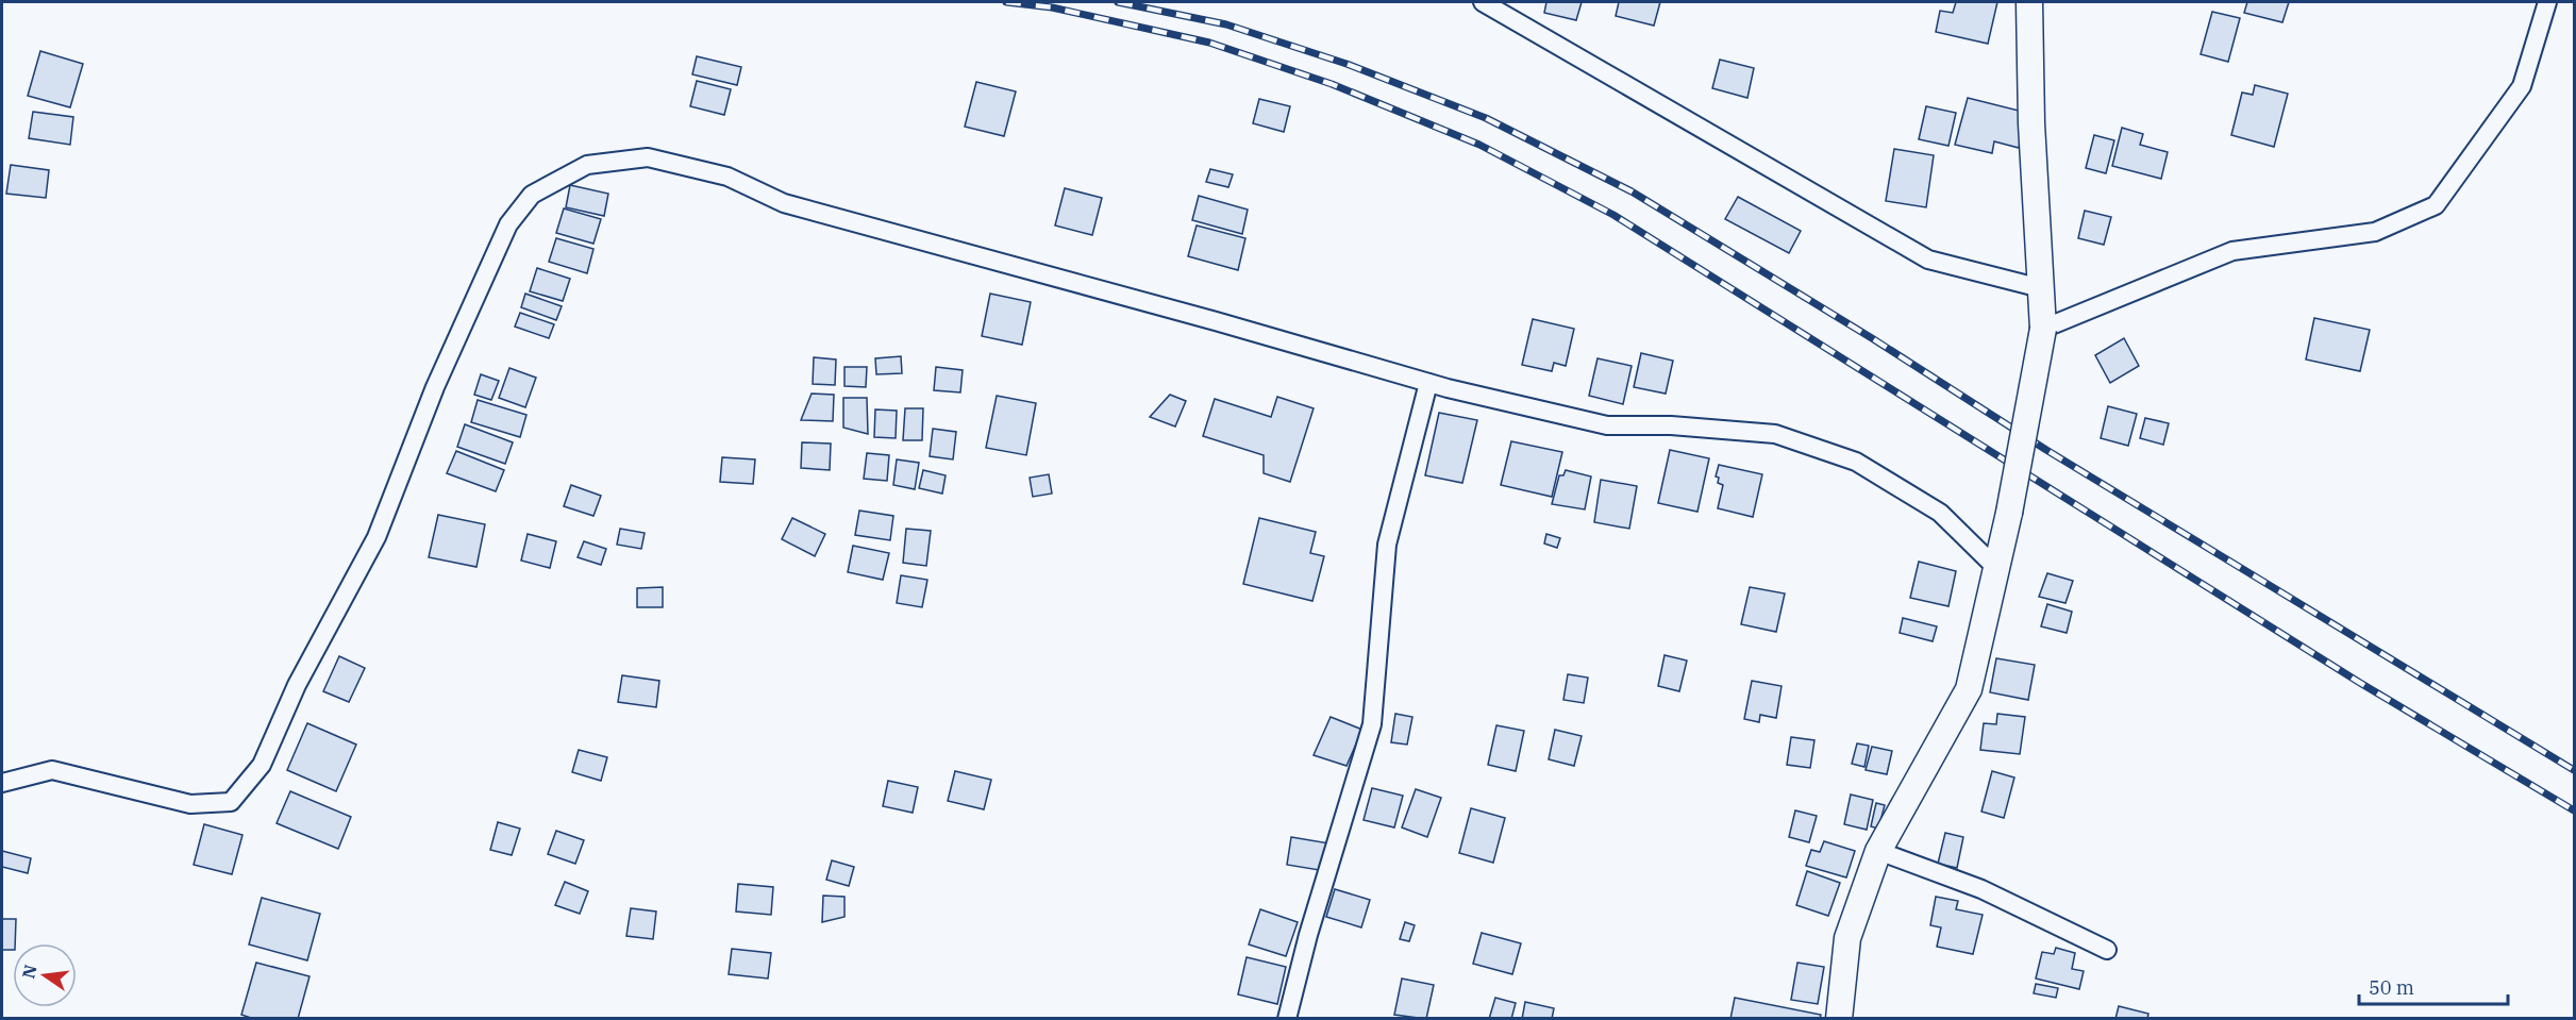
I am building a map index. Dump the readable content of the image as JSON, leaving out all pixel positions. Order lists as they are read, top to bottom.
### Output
{
  "scale_bar": "50 m",
  "north": "left"
}
